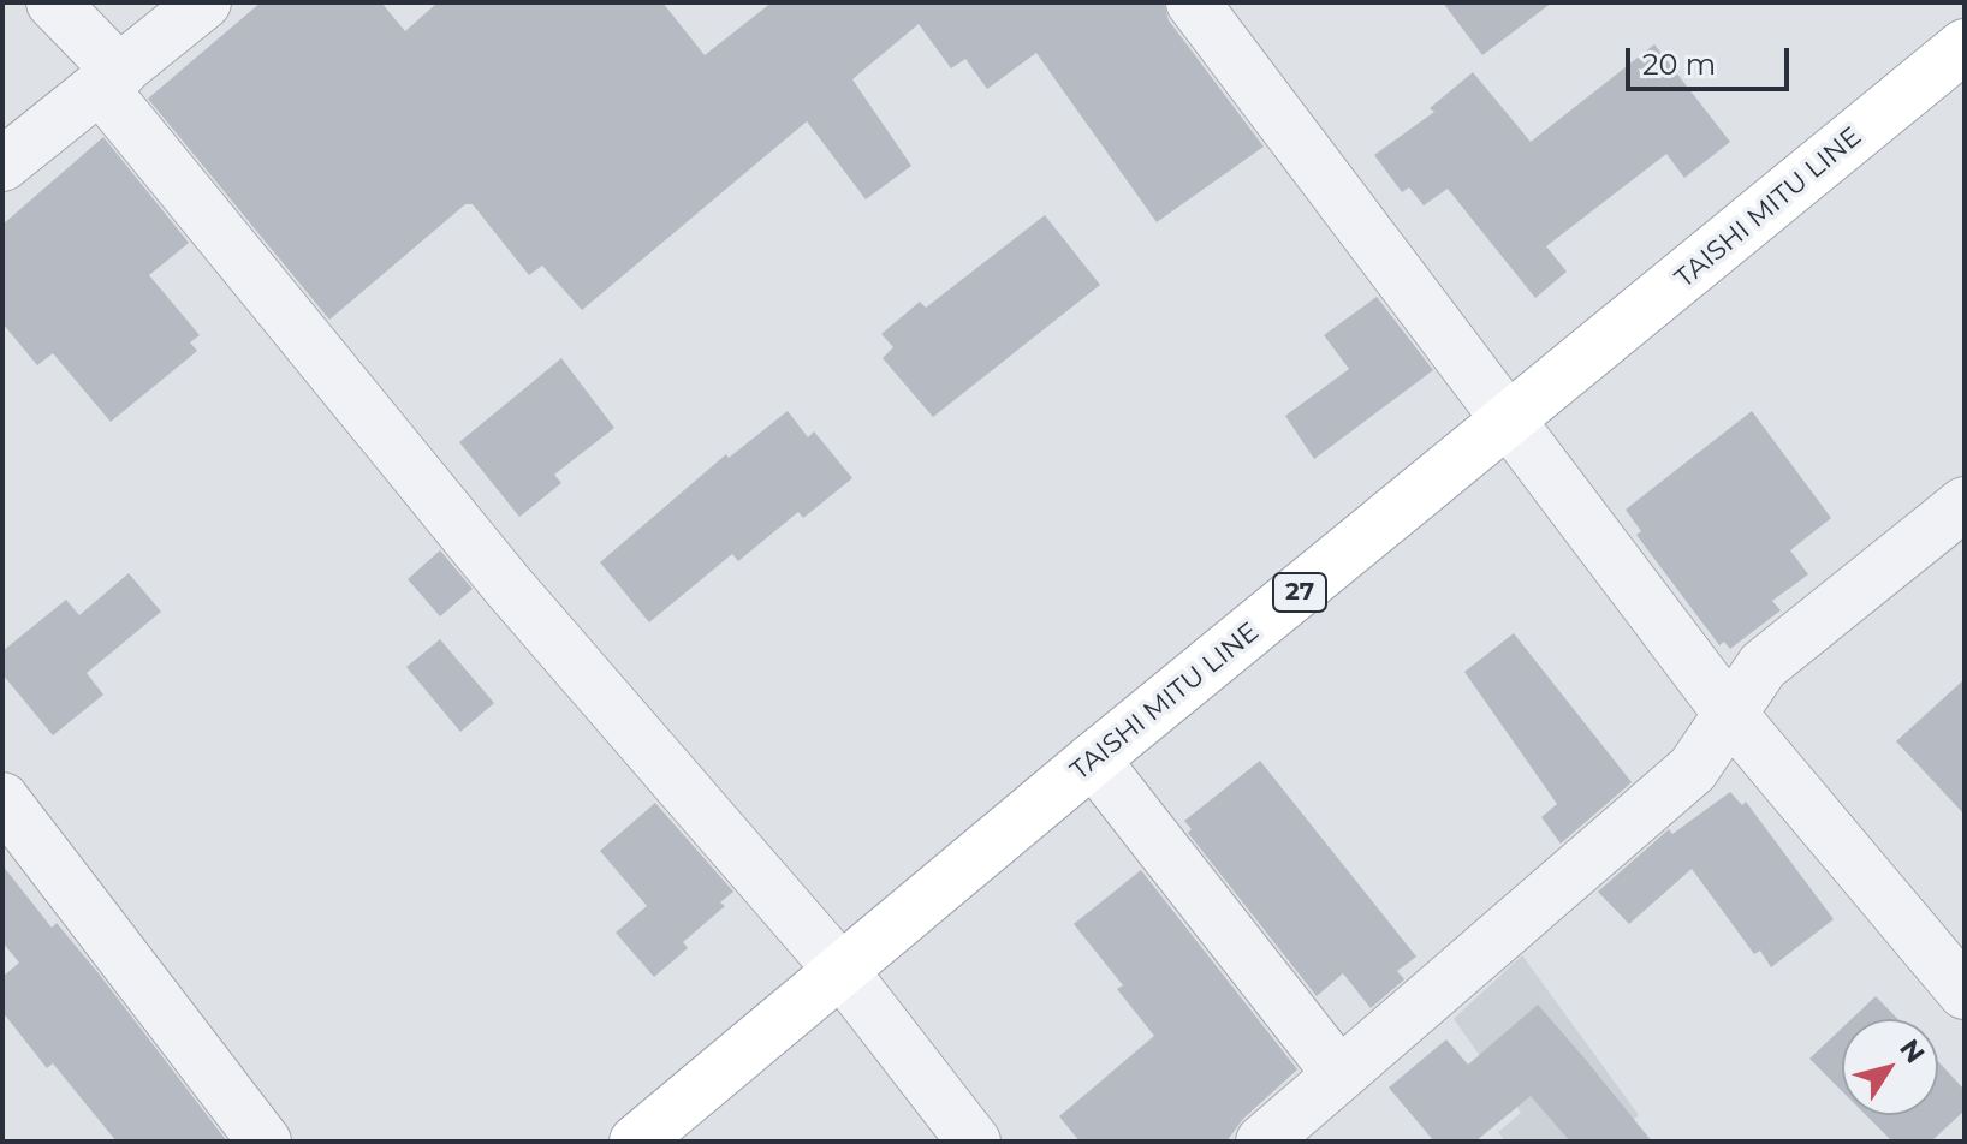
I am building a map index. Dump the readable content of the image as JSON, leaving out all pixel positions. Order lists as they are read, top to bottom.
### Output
{
  "streets": {
    "main road": ["TAISHI MITU LINE", "27"]
  },
  "scale_bar": "20 m",
  "north": "top right"
}
